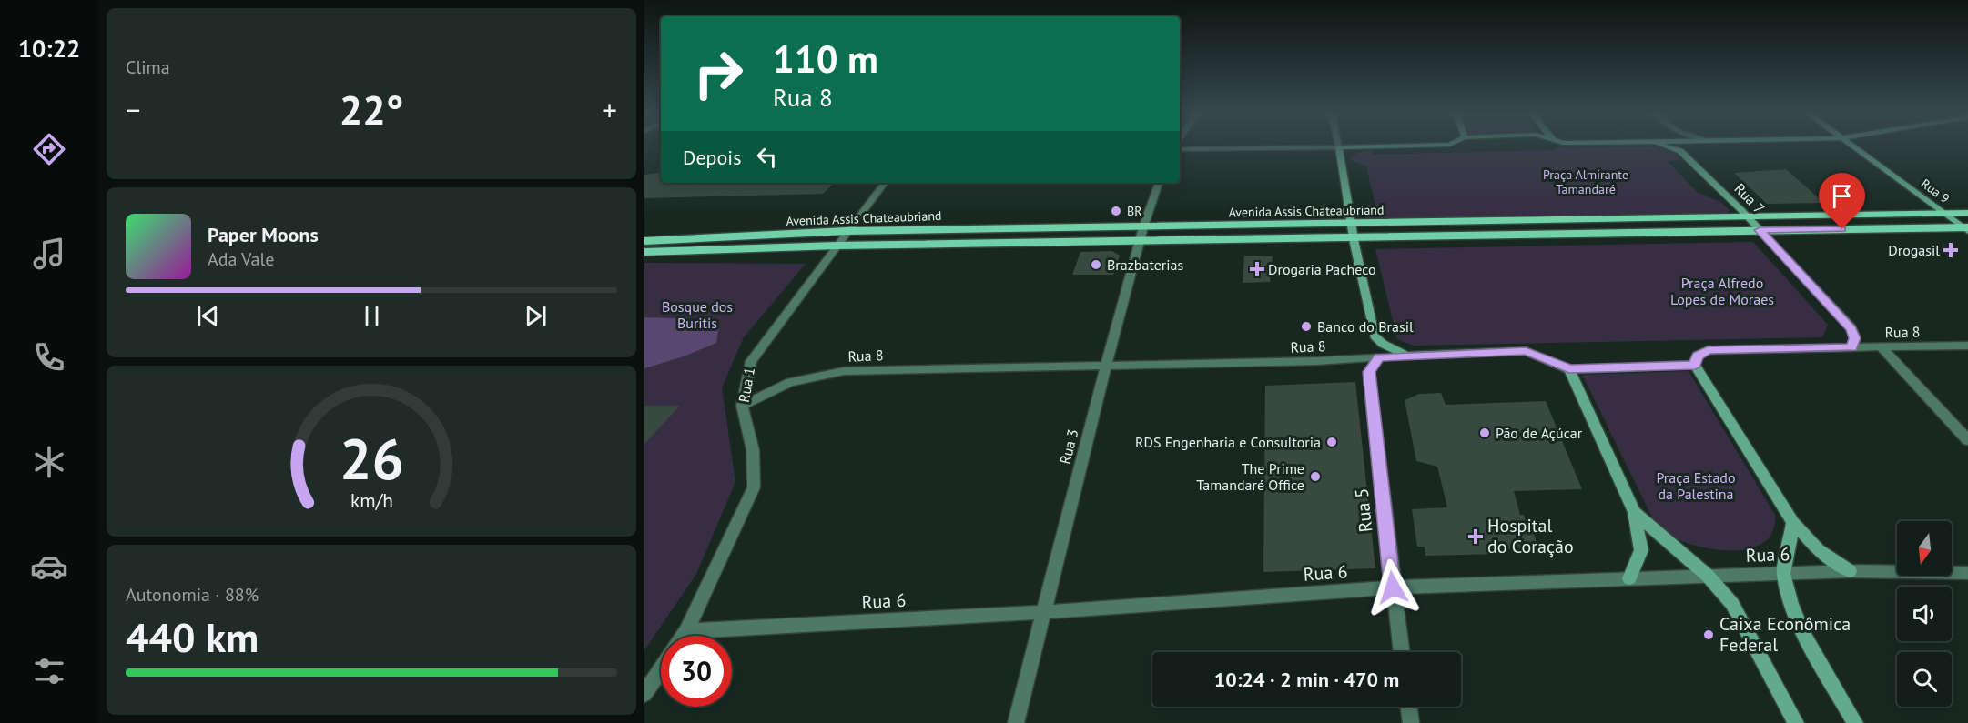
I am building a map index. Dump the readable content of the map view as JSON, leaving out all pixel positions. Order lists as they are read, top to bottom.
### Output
{
  "streets": {
    "main road": [
      "Rua 9",
      "Rua 7",
      "Avenida Assis Chateaubriand",
      "Rua 8"
    ],
    "street": [
      "Rua 1",
      "Rua 3",
      "Rua 5",
      "Rua 6"
    ]
  },
  "crossings": [
    ["Rua 9", "Avenida Assis Chateaubriand"],
    ["Rua 7", "Avenida Assis Chateaubriand"],
    ["Rua 7", "Rua 8"],
    ["Avenida Assis Chateaubriand", "Rua 1"],
    ["Avenida Assis Chateaubriand", "Rua 3"],
    ["Rua 8", "Rua 1"],
    ["Rua 8", "Rua 3"],
    ["Rua 8", "Rua 5"],
    ["Rua 1", "Rua 6"],
    ["Rua 3", "Rua 6"],
    ["Rua 5", "Rua 6"]
  ],
  "parks": [
    "Praça Almirante Tamandaré",
    "Praça Alfredo Lopes de Moraes",
    "Bosque dos Buritis",
    "Praça Estado da Palestina"
  ],
  "places": {
    "other": [
      "BR",
      "Brazbaterias",
      "Banco do Brasil",
      "Pão de Açúcar",
      "RDS Engenharia e Consultoria",
      "The Prime Tamandaré Office",
      "Caixa Econômica Federal"
    ],
    "health": ["Drogasil", "Drogaria Pacheco", "Hospital do Coração"]
  },
  "north": "bottom",
  "page": {
    "tabs": "10:22",
    "tile": [
      "Clima",
      ["Autonomia · 88%", "440 km"]
    ],
    "turn": ["110 m", "Rua 8"],
    "heat": ["−", "22°", "+"],
    "then": "Depois",
    "song": ["Paper Moons", "Ada Vale"],
    "limit": "30",
    "trip": "10:24 · 2 min · 470 m",
    "gauge": ["26", "km/h"]
  }
}
